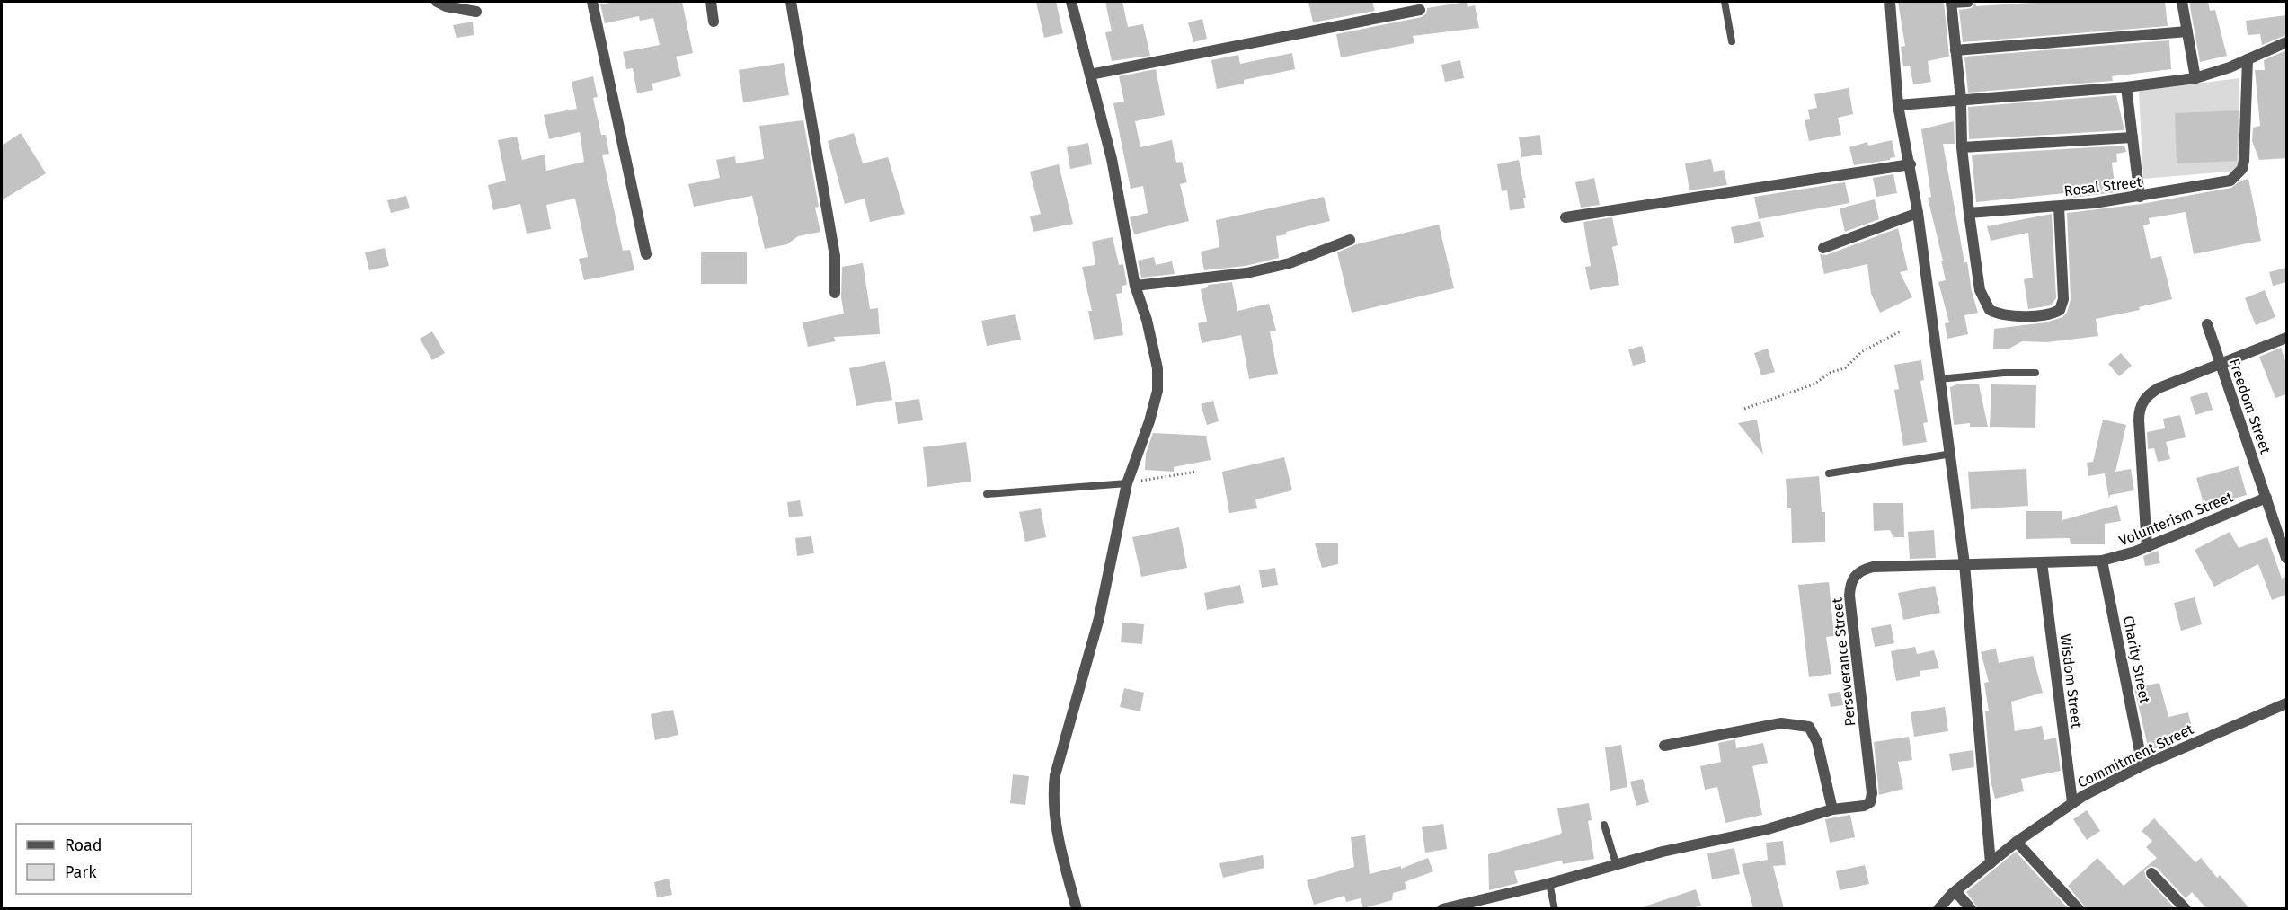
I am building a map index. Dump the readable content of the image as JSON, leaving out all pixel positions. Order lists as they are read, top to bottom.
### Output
{
  "streets": {
    "street": [
      "Rosal Street",
      "Freedom Street",
      "Volunterism Street",
      "Charity Street",
      "Perseverance Street",
      "Wisdom Street",
      "Commitment Street"
    ]
  },
  "crossings": [
    ["Freedom Street", "Volunterism Street"],
    ["Volunterism Street", "Charity Street"],
    ["Volunterism Street", "Perseverance Street"],
    ["Volunterism Street", "Wisdom Street"],
    ["Charity Street", "Commitment Street"],
    ["Wisdom Street", "Commitment Street"]
  ],
  "legend": ["Road", "Park"]
}
